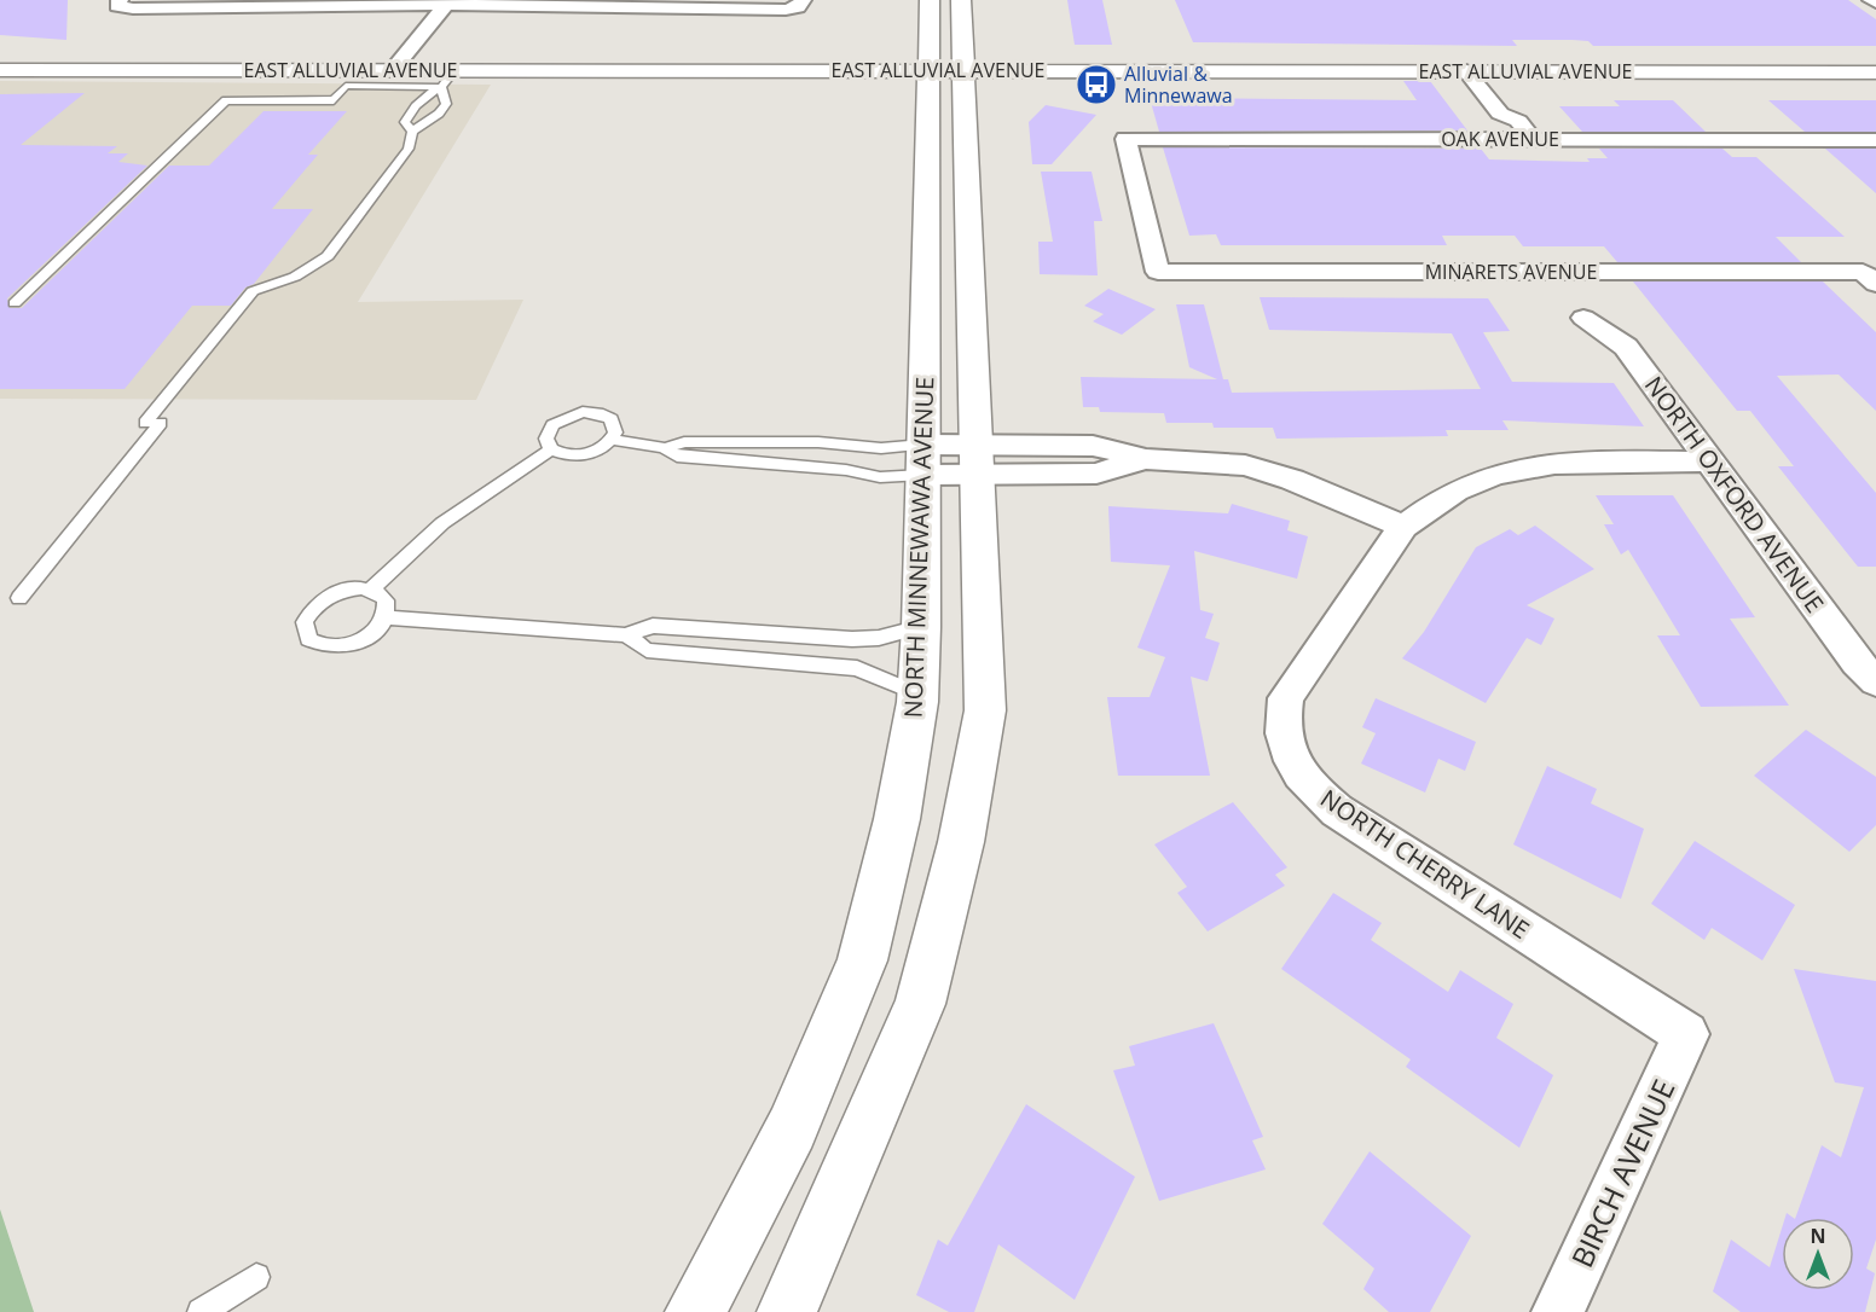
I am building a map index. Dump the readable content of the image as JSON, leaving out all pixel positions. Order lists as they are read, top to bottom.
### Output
{
  "streets": {
    "main road": ["EAST ALLUVIAL AVENUE", "NORTH MINNEWAWA AVENUE"],
    "street": [
      "OAK AVENUE",
      "MINARETS AVENUE",
      "NORTH OXFORD AVENUE",
      "NORTH CHERRY LANE",
      "BIRCH AVENUE"
    ]
  },
  "crossings": [
    ["EAST ALLUVIAL AVENUE", "NORTH MINNEWAWA AVENUE"],
    ["OAK AVENUE", "MINARETS AVENUE"],
    ["NORTH CHERRY LANE", "BIRCH AVENUE"]
  ],
  "places": {
    "bus stop": ["Alluvial & Minnewawa"]
  },
  "north": "top"
}
